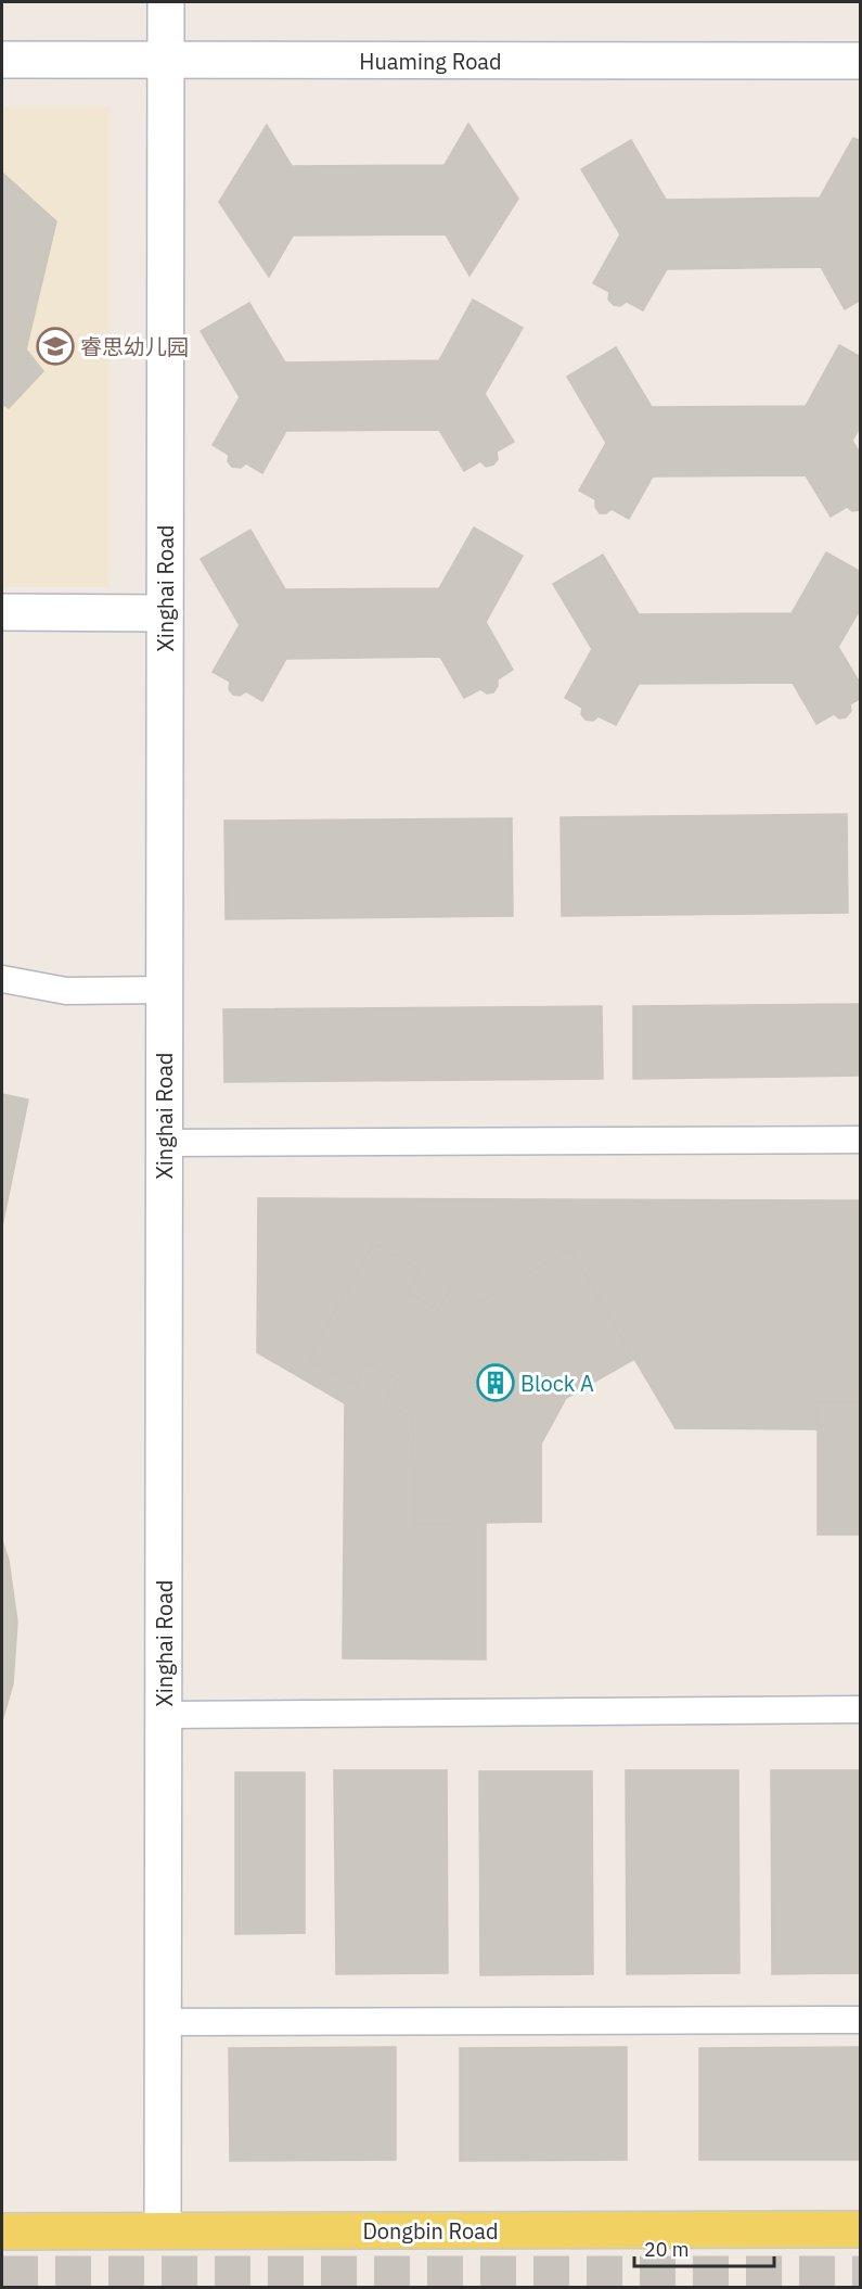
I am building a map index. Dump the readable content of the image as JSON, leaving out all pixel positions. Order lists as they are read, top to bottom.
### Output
{
  "streets": {
    "main road": ["Dongbin Road"],
    "street": ["Huaming Road", "Xinghai Road"]
  },
  "crossings": [
    ["Huaming Road", "Xinghai Road"],
    ["Xinghai Road", "Dongbin Road"]
  ],
  "places": {
    "school or university": ["睿思幼儿园"],
    "building": ["Block A"]
  },
  "scale_bar": "20 m"
}
